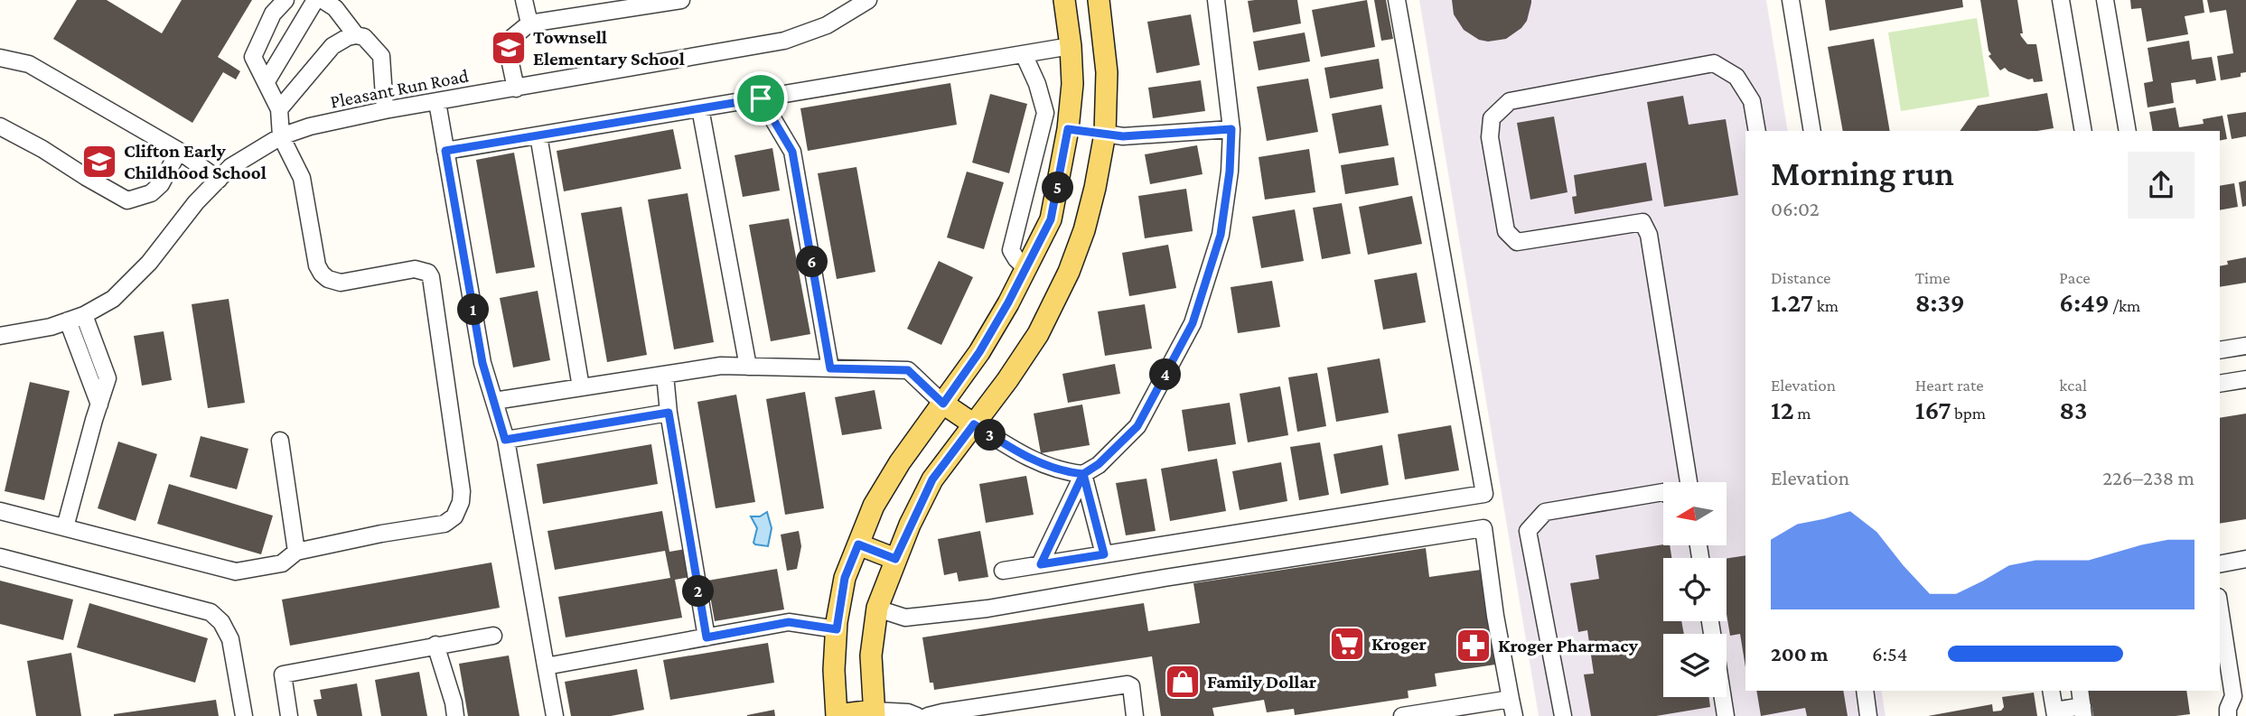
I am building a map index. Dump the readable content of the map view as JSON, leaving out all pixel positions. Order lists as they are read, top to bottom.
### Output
{
  "streets": {
    "street": ["Pleasant Run Road"]
  },
  "places": {
    "school or university": ["Townsell Elementary School", "Clifton Early Childhood School"],
    "supermarket": ["Kroger"],
    "pharmacy": ["Kroger Pharmacy"],
    "shop": ["Family Dollar"]
  },
  "north": "left",
  "page": {
    "heading": ["Morning run", "06:02"],
    "pins": [
      "5",
      "6",
      "1",
      "4",
      "3",
      "2"
    ],
    "stats": [
      ["Distance", "1.27 km"],
      ["Time", "8:39"],
      ["Pace", "6:49 /km"],
      ["Elevation", "12 m"],
      ["Heart rate", "167 bpm"],
      ["kcal", "83"]
    ],
    "chart": ["Elevation", "226–238 m"],
    "list": [
      {
        "name": "200 m",
        "note": "6:54"
      }
    ]
  }
}
